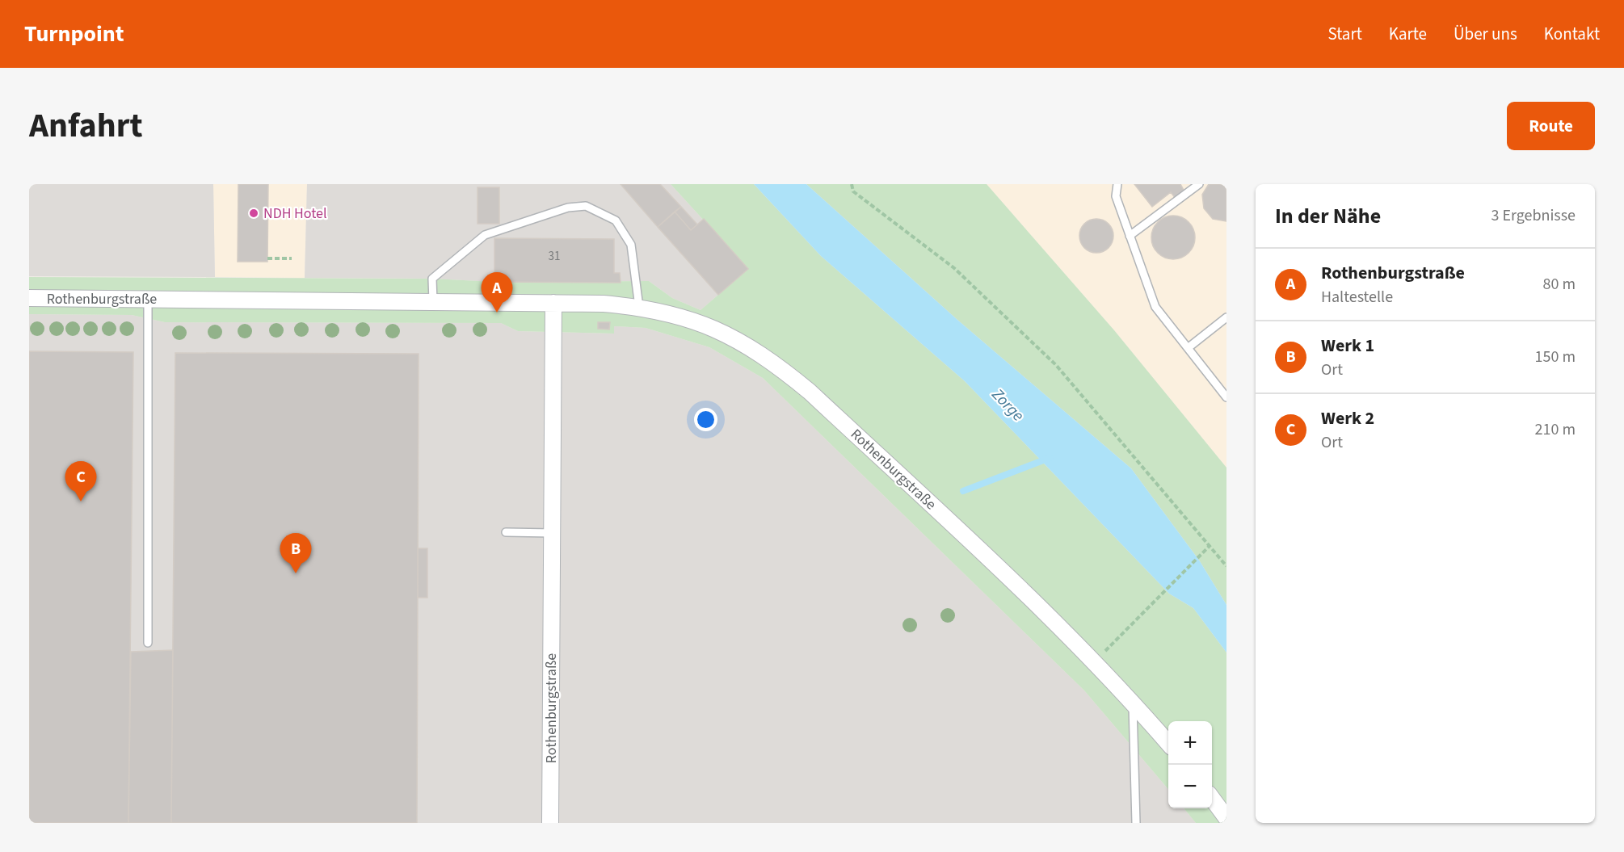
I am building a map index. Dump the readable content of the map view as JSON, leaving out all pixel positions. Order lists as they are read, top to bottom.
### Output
{
  "streets": {
    "street": ["Rothenburgstraße"]
  },
  "water": ["Zorge"],
  "places": ["NDH Hotel"],
  "house_numbers": ["31"],
  "page": {
    "header": "Turnpoint",
    "nav": [
      "Start",
      "Karte",
      "Über uns",
      "Kontakt"
    ],
    "title": "Anfahrt",
    "buttons": "Route",
    "heading": ["In der Nähe", "3 Ergebnisse"],
    "list": [
      {
        "mark": "A",
        "name": "Rothenburgstraße",
        "note": "Haltestelle",
        "value": "80 m"
      },
      {
        "mark": "B",
        "name": "Werk 1",
        "note": "Ort",
        "value": "150 m"
      },
      {
        "mark": "C",
        "name": "Werk 2",
        "note": "Ort",
        "value": "210 m"
      }
    ],
    "pins": ["A", "C", "B"],
    "map_buttons": ["+", "−"]
  }
}
